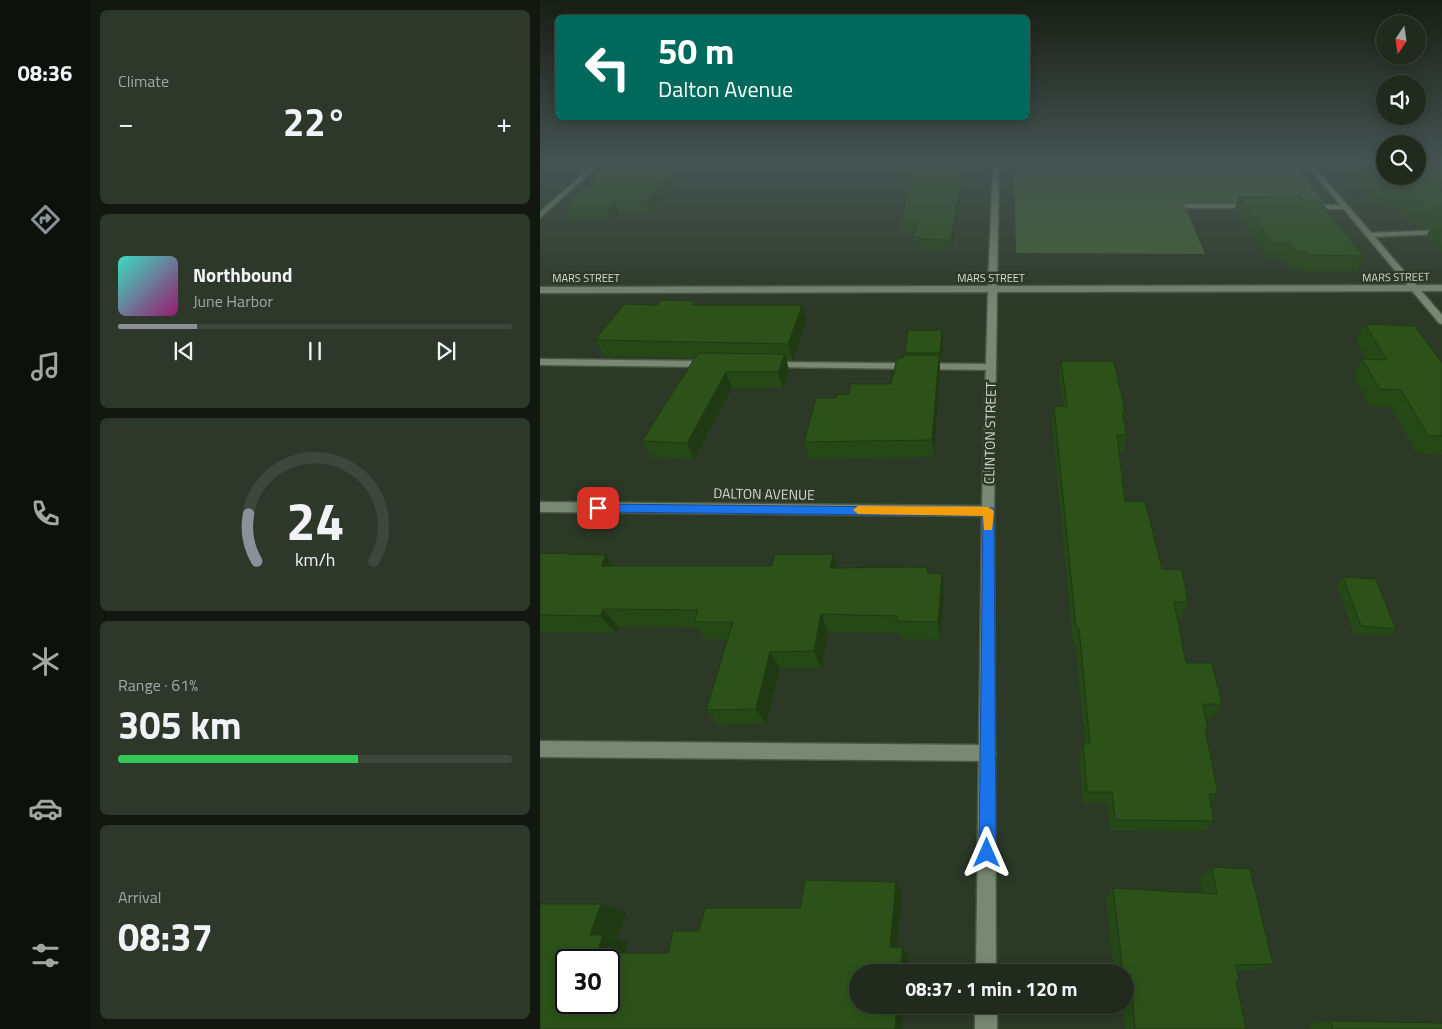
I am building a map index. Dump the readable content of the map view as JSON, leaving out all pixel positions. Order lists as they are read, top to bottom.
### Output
{
  "streets": {
    "street": ["MARS STREET", "CLINTON STREET", "DALTON AVENUE"]
  },
  "crossings": [
    ["MARS STREET", "CLINTON STREET"],
    ["CLINTON STREET", "DALTON AVENUE"]
  ],
  "north": "bottom",
  "page": {
    "tabs": "08:36",
    "tile": [
      "Climate",
      ["Range · 61%", "305 km"],
      ["Arrival", "08:37"]
    ],
    "turn": ["50 m", "Dalton Avenue"],
    "heat": ["−", "22°", "+"],
    "song": ["Northbound", "June Harbor"],
    "limit": "30",
    "trip": "08:37 · 1 min · 120 m",
    "gauge": ["24", "km/h"]
  }
}
